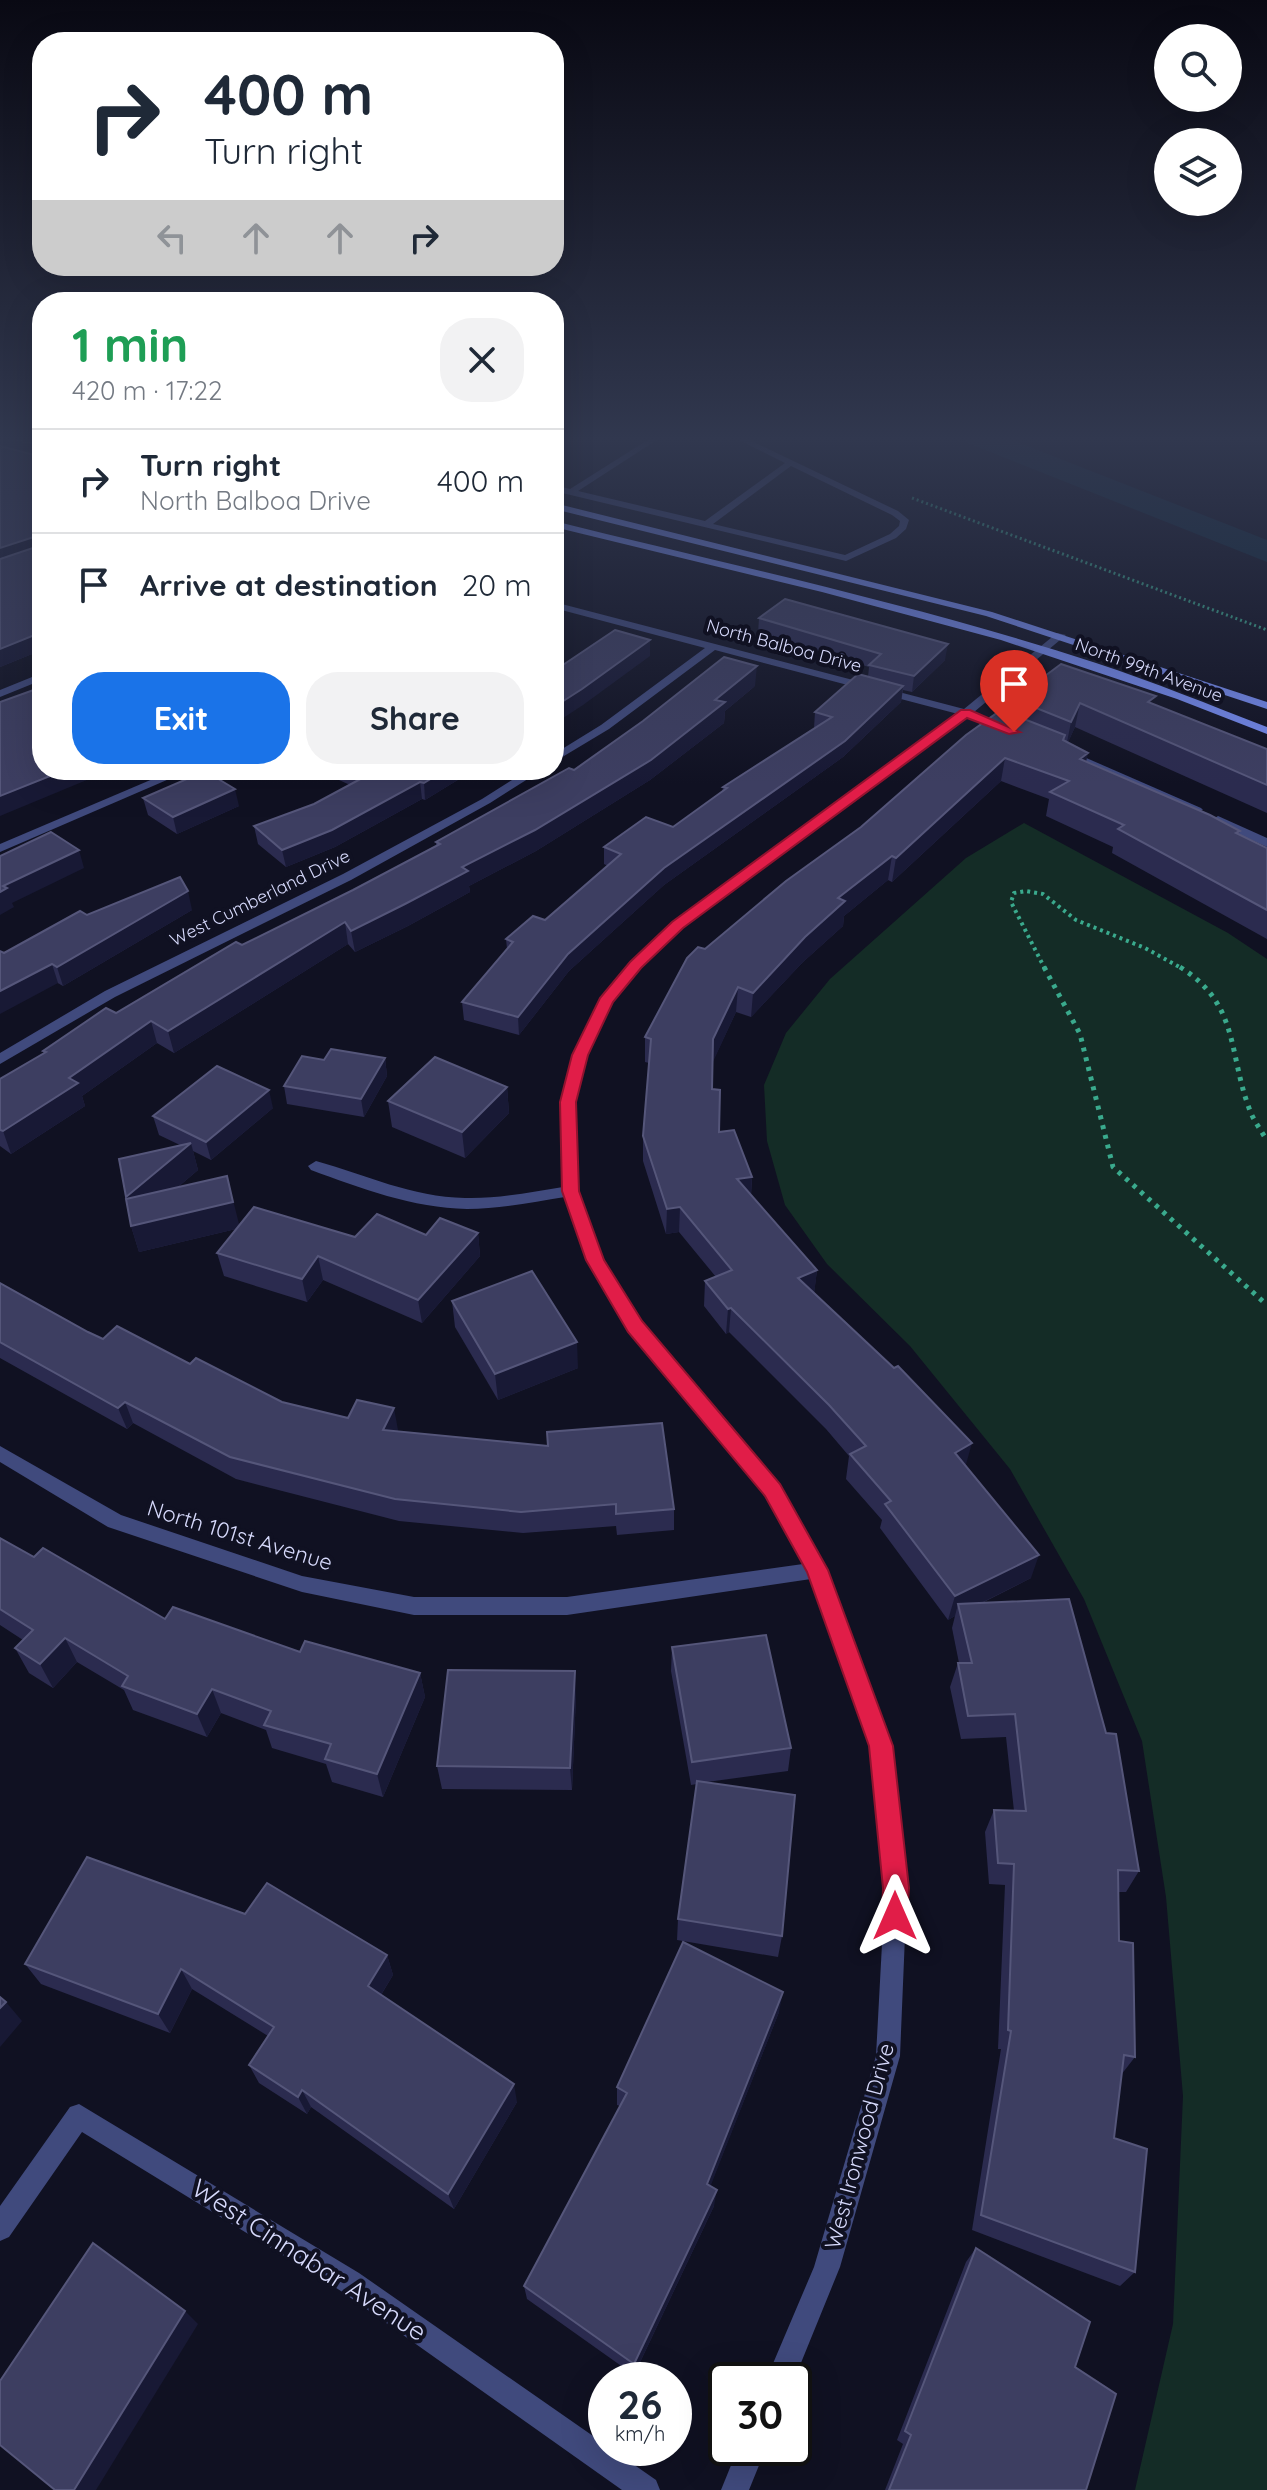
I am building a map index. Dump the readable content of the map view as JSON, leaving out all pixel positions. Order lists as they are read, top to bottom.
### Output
{
  "streets": {
    "main road": ["North 99th Avenue"],
    "street": [
      "North Balboa Drive",
      "West Cumberland Drive",
      "North 101st Avenue",
      "West Ironwood Drive",
      "West Cinnabar Avenue"
    ]
  },
  "crossings": [
    ["North Balboa Drive", "West Ironwood Drive"],
    ["North 99th Avenue", "West Ironwood Drive"],
    ["North 101st Avenue", "West Ironwood Drive"]
  ],
  "page": {
    "turn": ["400 m", "Turn right"],
    "heading": ["1 min", "420 m · 17:22"],
    "list": [
      {
        "name": "Turn right",
        "note": "North Balboa Drive",
        "value": "400 m"
      },
      {
        "name": "Arrive at destination",
        "value": "20 m"
      }
    ],
    "buttons": ["Exit", "Share"],
    "speed": "26 km/h",
    "limit": "30"
  }
}
